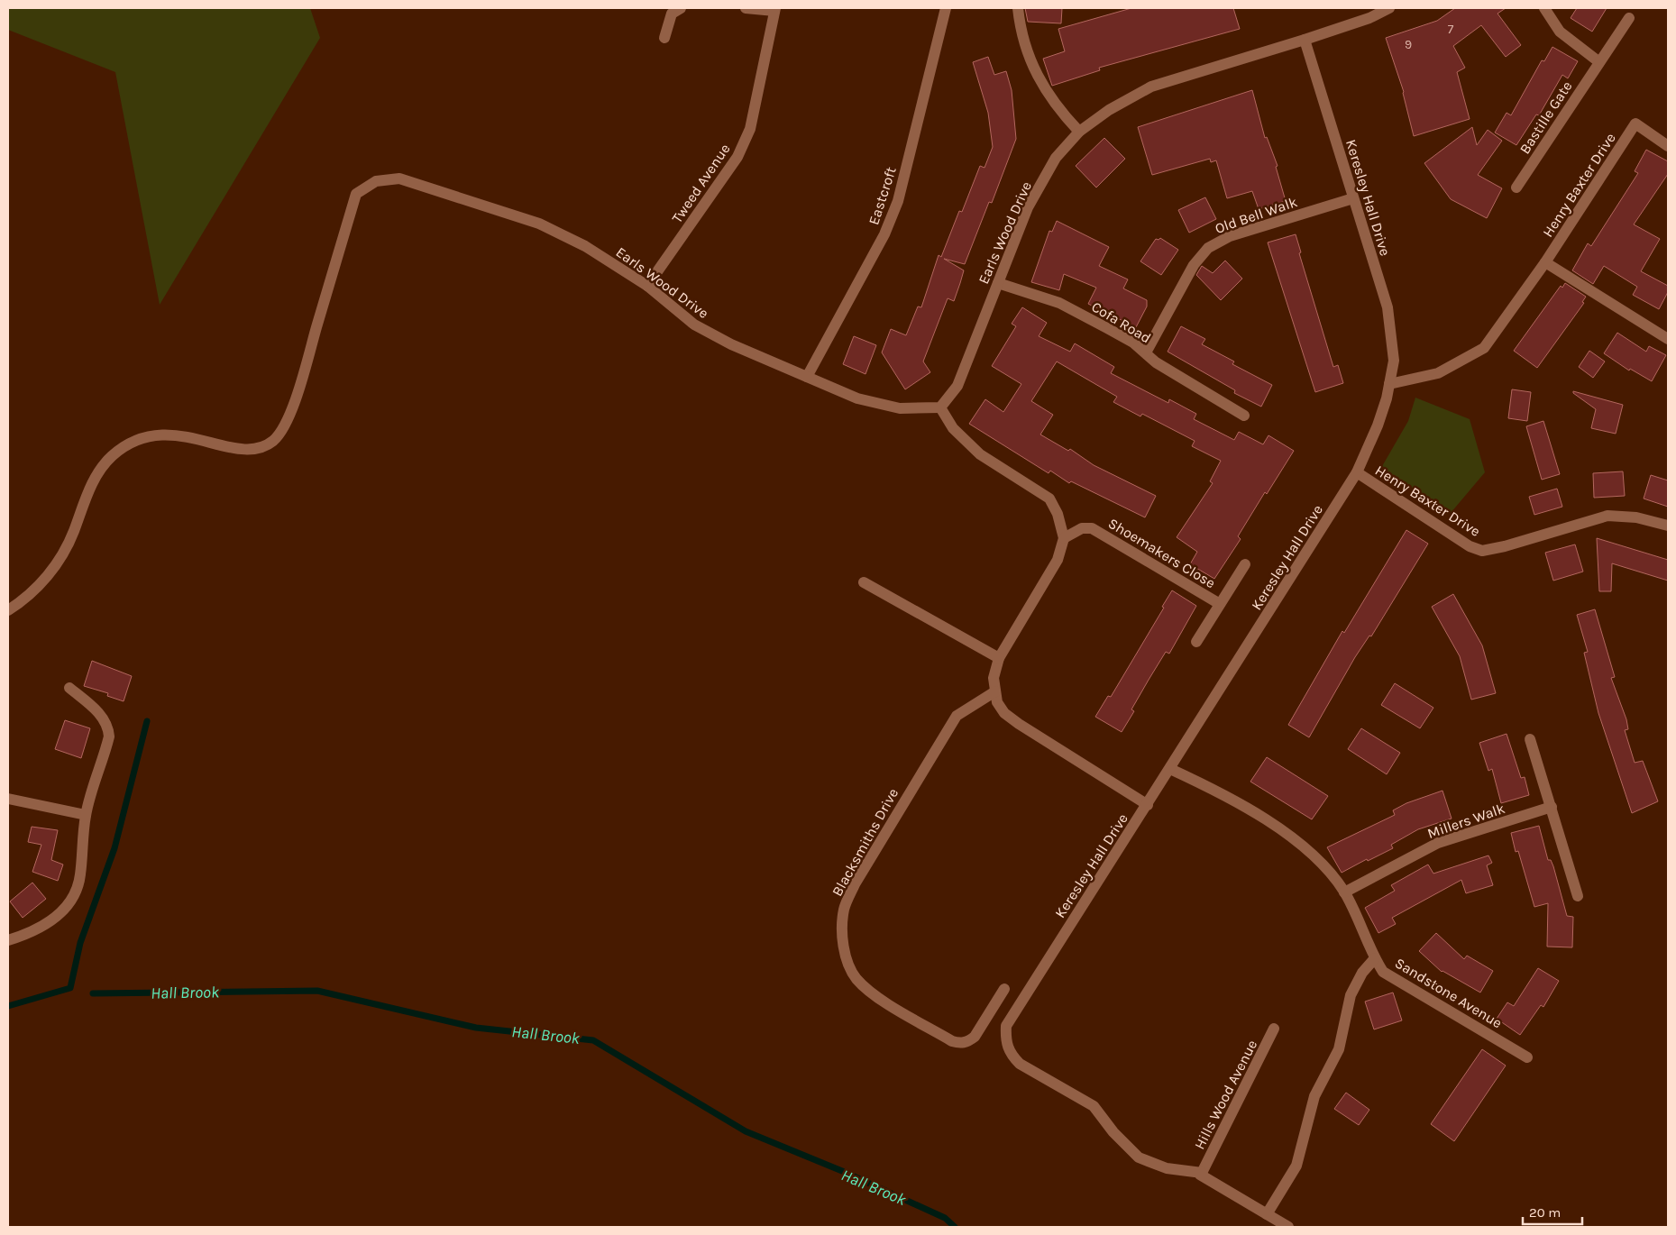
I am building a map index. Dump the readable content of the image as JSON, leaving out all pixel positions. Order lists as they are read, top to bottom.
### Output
{
  "streets": {
    "street": [
      "Bastille Gate",
      "Tweed Avenue",
      "Henry Baxter Drive",
      "Eastcroft",
      "Keresley Hall Drive",
      "Old Bell Walk",
      "Earls Wood Drive",
      "Cofa Road",
      "Shoemakers Close",
      "Millers Walk",
      "Blacksmiths Drive",
      "Sandstone Avenue",
      "Hills Wood Avenue"
    ]
  },
  "crossings": [
    ["Tweed Avenue", "Earls Wood Drive"],
    ["Henry Baxter Drive", "Keresley Hall Drive"],
    ["Eastcroft", "Earls Wood Drive"],
    ["Keresley Hall Drive", "Old Bell Walk"],
    ["Keresley Hall Drive", "Earls Wood Drive"],
    ["Keresley Hall Drive", "Sandstone Avenue"],
    ["Keresley Hall Drive", "Hills Wood Avenue"],
    ["Old Bell Walk", "Cofa Road"],
    ["Earls Wood Drive", "Cofa Road"],
    ["Millers Walk", "Sandstone Avenue"]
  ],
  "water": ["Hall Brook"],
  "house_numbers": ["7", "9"],
  "scale_bar": "20 m"
}
